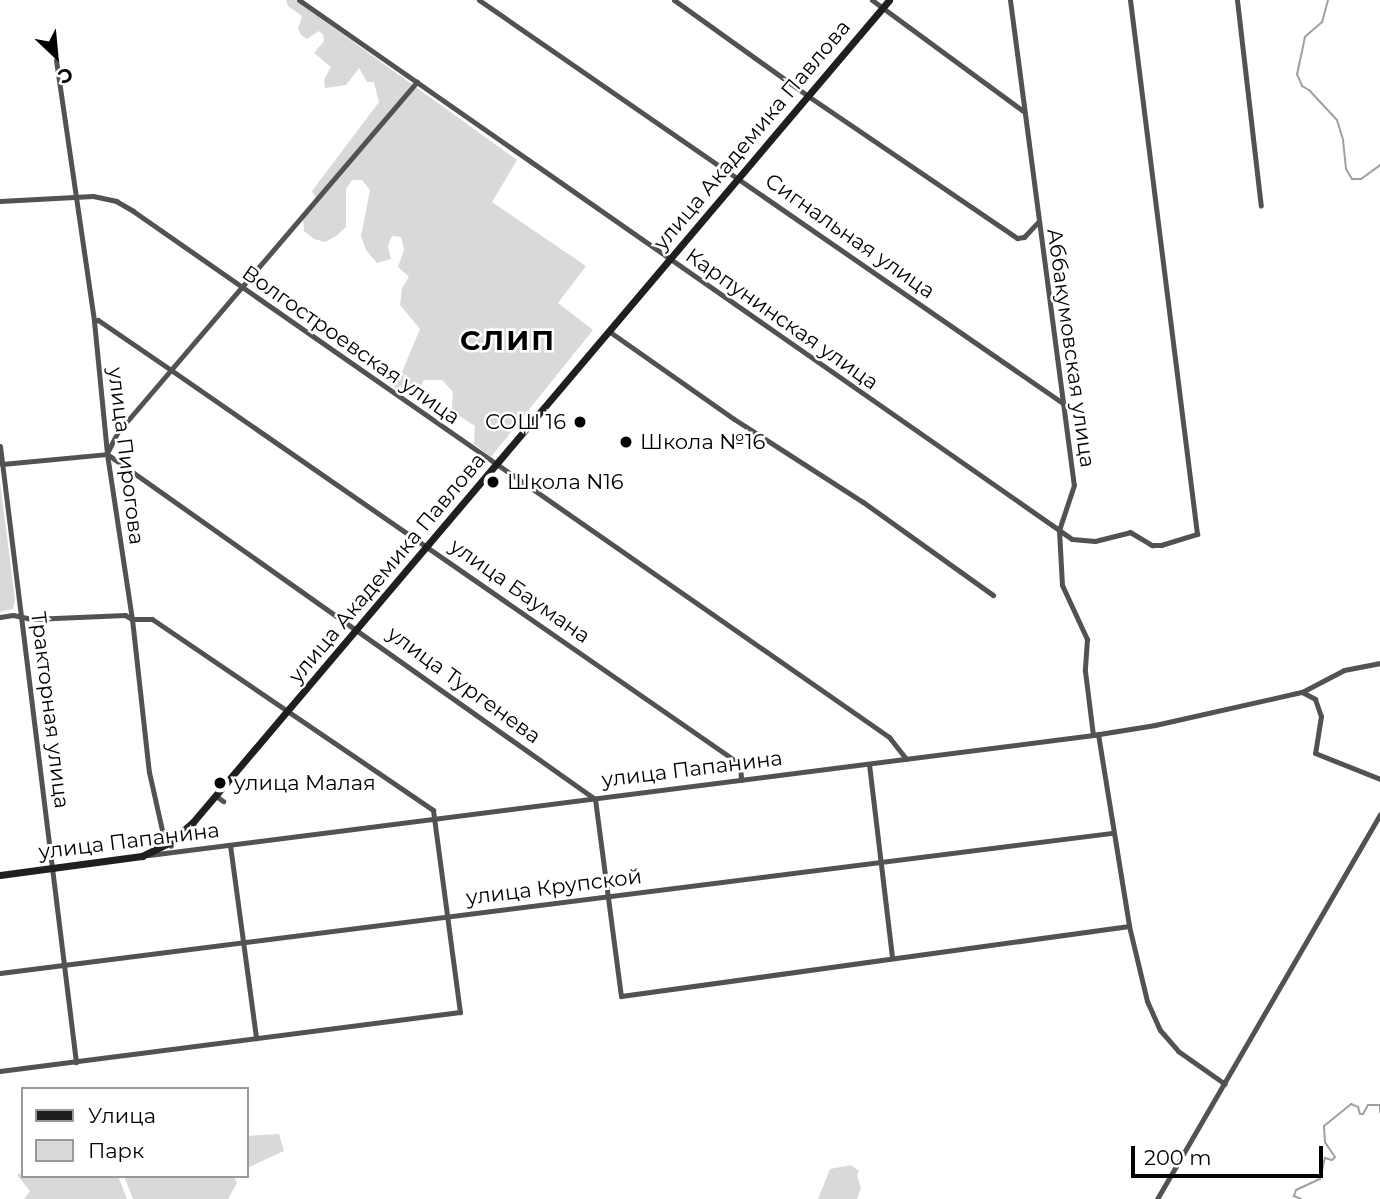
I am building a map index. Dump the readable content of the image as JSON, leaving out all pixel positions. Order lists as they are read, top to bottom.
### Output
{
  "streets": {
    "street": [
      "улица Академика Павлова",
      "Сигнальная улица",
      "Карпунинская улица",
      "Волгостроевская улица",
      "Аббакумовская улица",
      "улица Пирогова",
      "улица Баумана",
      "улица Тургенева",
      "Тракторная улица",
      "улица Папанина",
      "улица Крупской"
    ]
  },
  "crossings": [
    ["улица Академика Павлова", "Сигнальная улица"],
    ["улица Академика Павлова", "Карпунинская улица"],
    ["улица Академика Павлова", "Волгостроевская улица"],
    ["улица Академика Павлова", "улица Пирогова"],
    ["улица Академика Павлова", "улица Баумана"],
    ["улица Академика Павлова", "улица Тургенева"],
    ["улица Академика Павлова", "улица Папанина"],
    ["Сигнальная улица", "Аббакумовская улица"],
    ["Карпунинская улица", "Аббакумовская улица"],
    ["Волгостроевская улица", "улица Пирогова"],
    ["Волгостроевская улица", "улица Папанина"],
    ["Аббакумовская улица", "улица Папанина"],
    ["Аббакумовская улица", "улица Крупской"],
    ["улица Пирогова", "улица Баумана"],
    ["улица Пирогова", "улица Тургенева"],
    ["улица Пирогова", "улица Папанина"],
    ["улица Баумана", "улица Папанина"],
    ["улица Тургенева", "улица Папанина"],
    ["Тракторная улица", "улица Папанина"],
    ["Тракторная улица", "улица Крупской"]
  ],
  "districts": ["СЛИП"],
  "places": [
    "СОШ 16",
    "Школа №16",
    "Школа N16",
    "улица Малая"
  ],
  "legend": ["Улица", "Парк"],
  "scale_bar": "200 m",
  "north": "bottom right"
}
